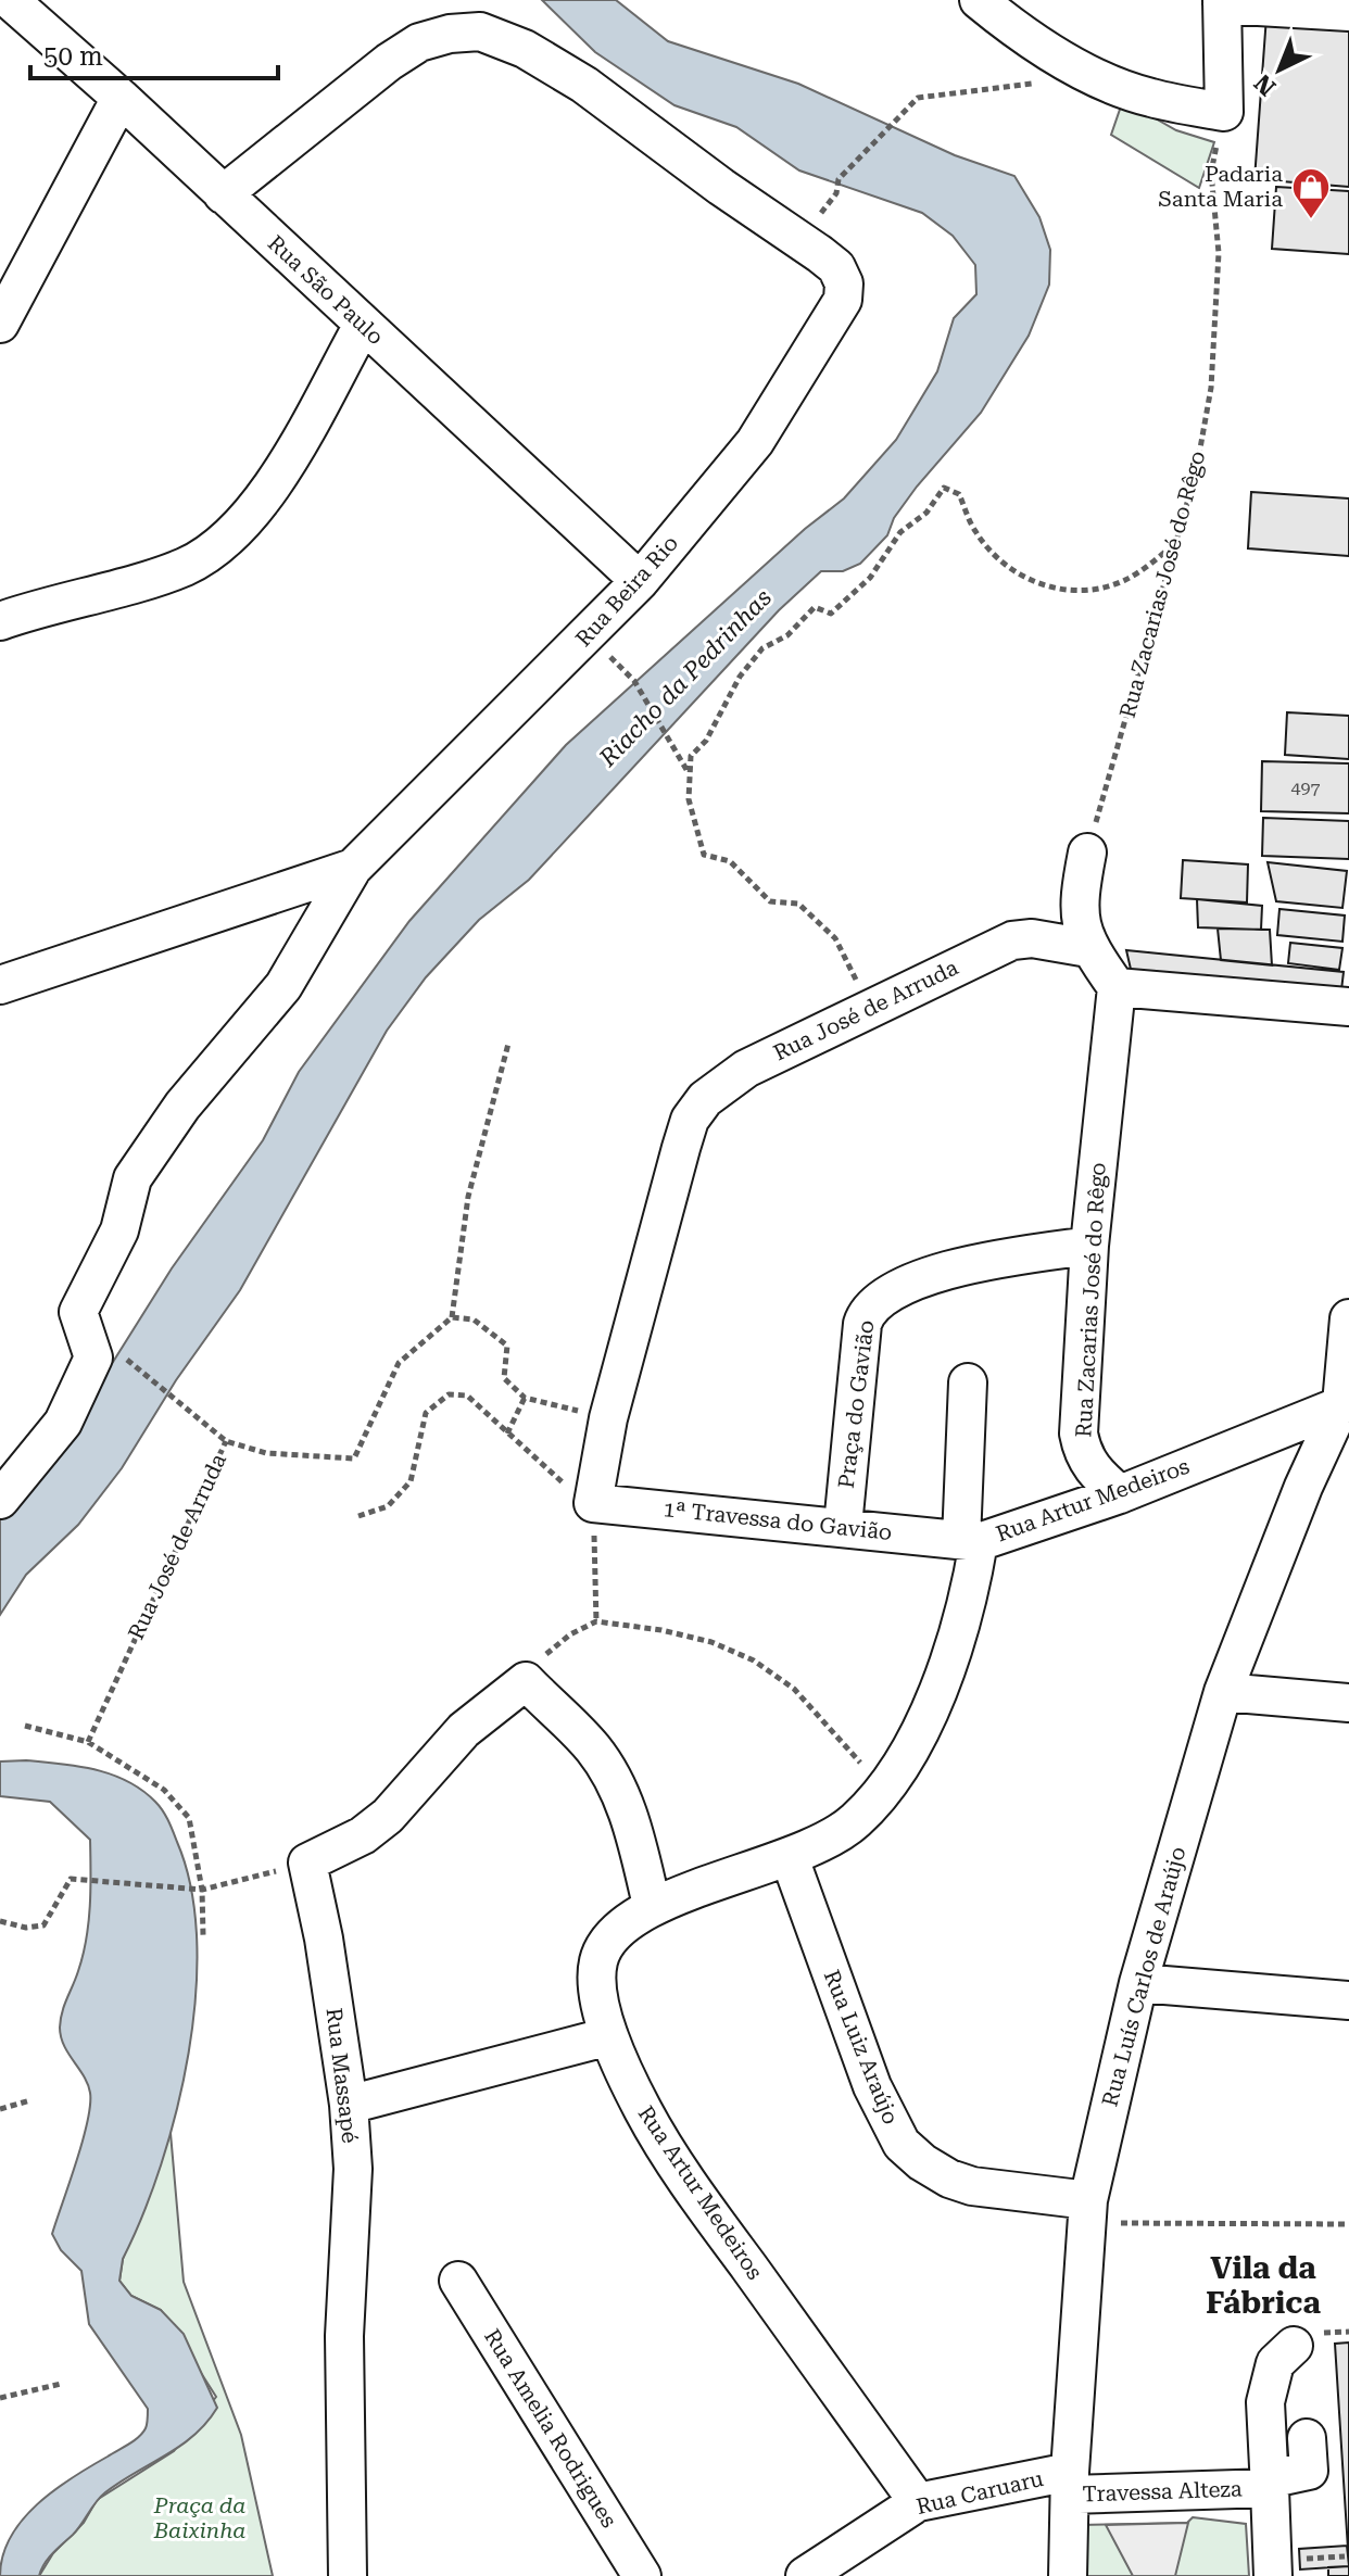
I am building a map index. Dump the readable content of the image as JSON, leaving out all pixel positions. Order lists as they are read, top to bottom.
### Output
{
  "streets": {
    "street": [
      "Rua São Paulo",
      "Rua Zacarias José do Rêgo",
      "Rua Beira Rio",
      "Rua José de Arruda",
      "Praça do Gavião",
      "Rua Artur Medeiros",
      "1ª Travessa do Gavião",
      "Rua Luís Carlos de Araújo",
      "Rua Luiz Araújo",
      "Rua Massapé",
      "Rua Amelia Rodrigues",
      "Travessa Alteza",
      "Rua Caruaru"
    ]
  },
  "crossings": [
    ["Rua São Paulo", "Rua Beira Rio"],
    ["Rua Zacarias José do Rêgo", "Praça do Gavião"],
    ["Rua Zacarias José do Rêgo", "Rua Artur Medeiros"],
    ["Rua José de Arruda", "1ª Travessa do Gavião"],
    ["Praça do Gavião", "1ª Travessa do Gavião"],
    ["Rua Artur Medeiros", "1ª Travessa do Gavião"],
    ["Rua Artur Medeiros", "Rua Luís Carlos de Araújo"],
    ["Rua Artur Medeiros", "Rua Luiz Araújo"],
    ["Rua Artur Medeiros", "Rua Caruaru"],
    ["Rua Luís Carlos de Araújo", "Rua Luiz Araújo"],
    ["Rua Luís Carlos de Araújo", "Travessa Alteza"],
    ["Rua Luís Carlos de Araújo", "Rua Caruaru"],
    ["Travessa Alteza", "Rua Caruaru"]
  ],
  "districts": ["Vila da Fábrica"],
  "water": ["Riacho da Pedrinhas"],
  "parks": ["Praça da Baixinha"],
  "places": {
    "shop": ["Padaria Santa Maria"]
  },
  "house_numbers": ["497"],
  "scale_bar": "50 m",
  "north": "bottom left"
}
